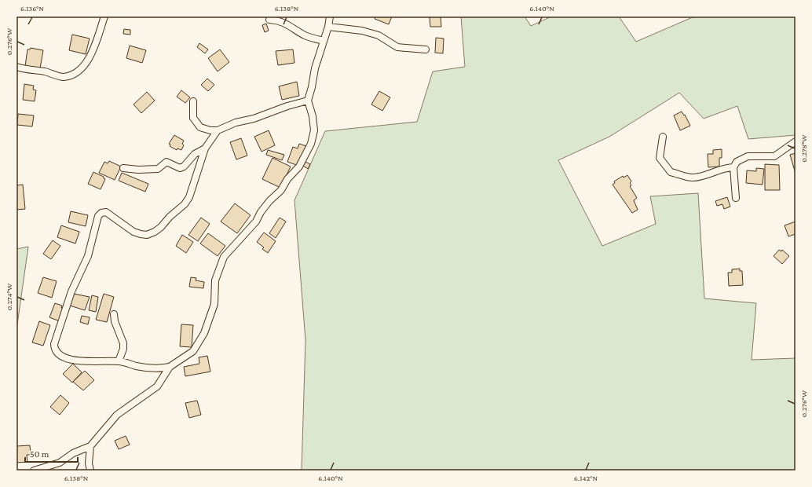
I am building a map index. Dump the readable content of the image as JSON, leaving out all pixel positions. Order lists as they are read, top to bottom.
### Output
{
  "scale_bar": "50 m",
  "coordinates": [
    "6.136°N",
    "6.138°N",
    "6.140°N",
    "0.276°W",
    "0.278°W",
    "0.274°W",
    "6.142°N"
  ]
}
